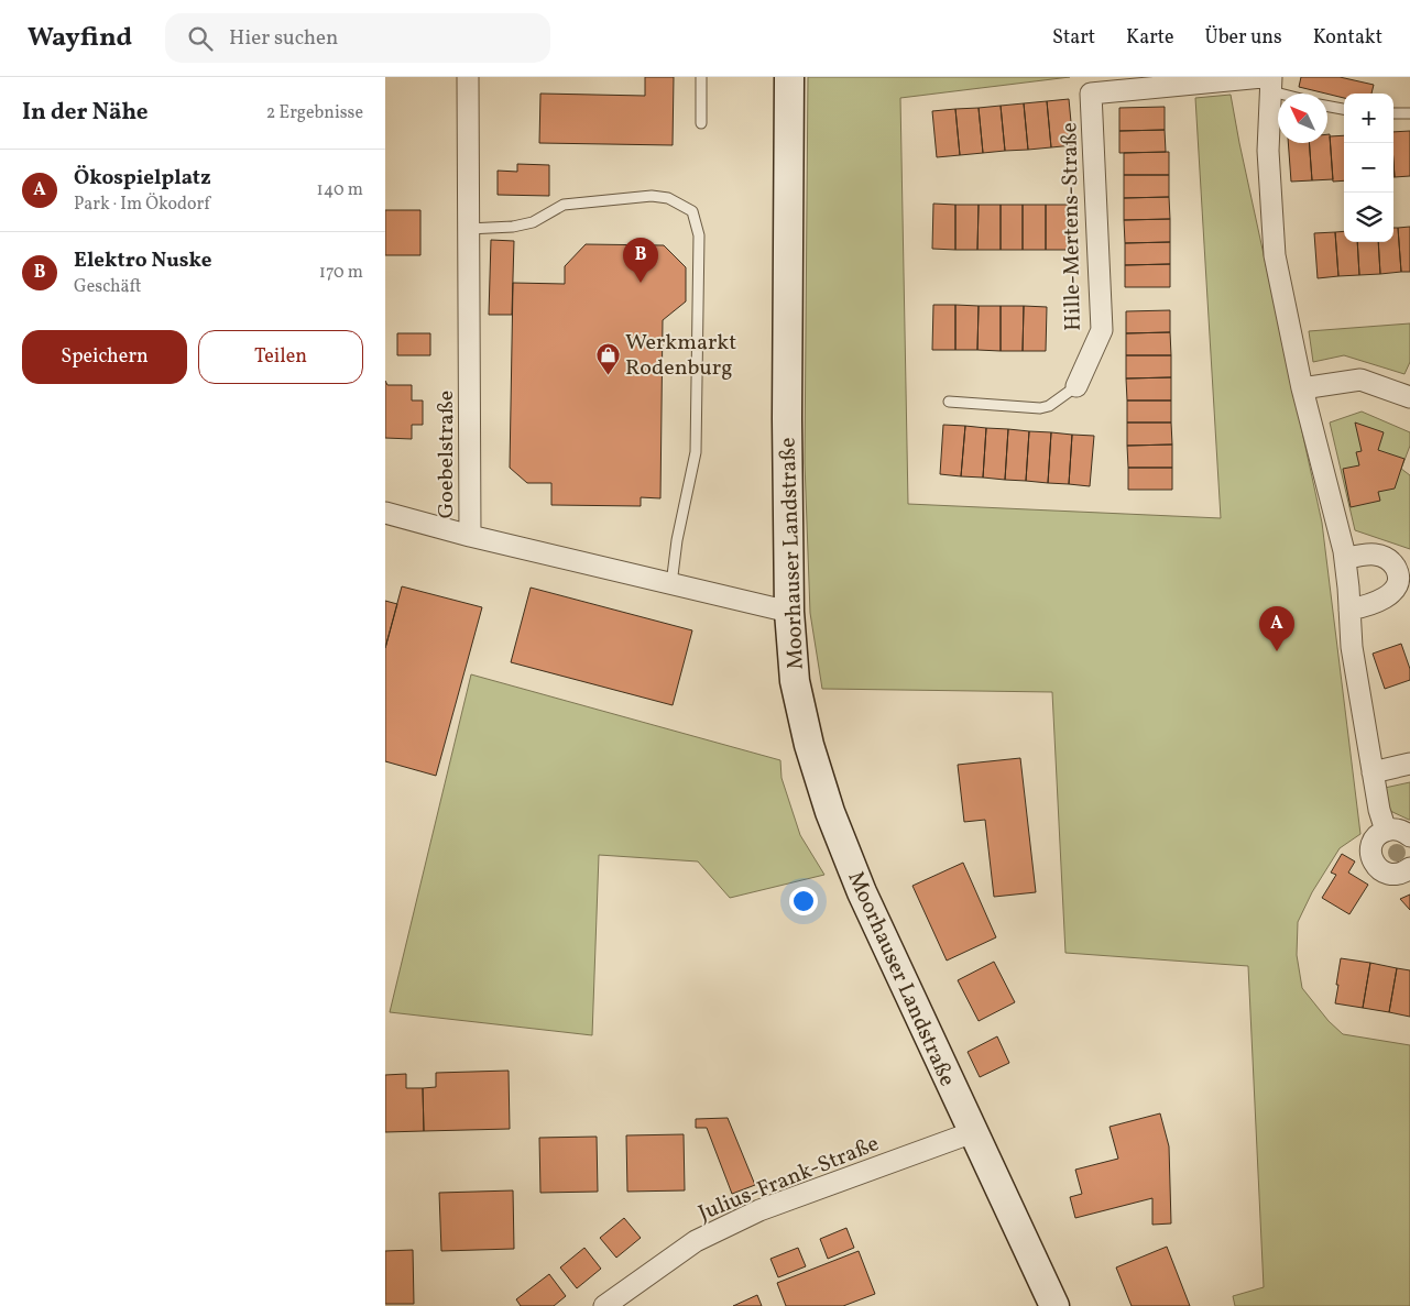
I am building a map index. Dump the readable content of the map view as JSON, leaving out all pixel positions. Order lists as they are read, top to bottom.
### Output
{
  "streets": {
    "street": [
      "Hille-Mertens-Straße",
      "Goebelstraße",
      "Moorhauser Landstraße",
      "Julius-Frank-Straße"
    ]
  },
  "crossings": [
    ["Goebelstraße", "Moorhauser Landstraße"],
    ["Moorhauser Landstraße", "Julius-Frank-Straße"]
  ],
  "places": {
    "shop": ["Werkmarkt Rodenburg"]
  },
  "north": "top left",
  "page": {
    "header": "Wayfind",
    "search": "Hier suchen",
    "nav": [
      "Start",
      "Karte",
      "Über uns",
      "Kontakt"
    ],
    "heading": ["In der Nähe", "2 Ergebnisse"],
    "map_buttons": ["+", "−"],
    "list": [
      {
        "mark": "A",
        "name": "Ökospielplatz",
        "note": "Park · Im Ökodorf",
        "value": "140 m"
      },
      {
        "mark": "B",
        "name": "Elektro Nuske",
        "note": "Geschäft",
        "value": "170 m"
      }
    ],
    "pins": ["B", "A"],
    "buttons": ["Speichern", "Teilen"]
  }
}
